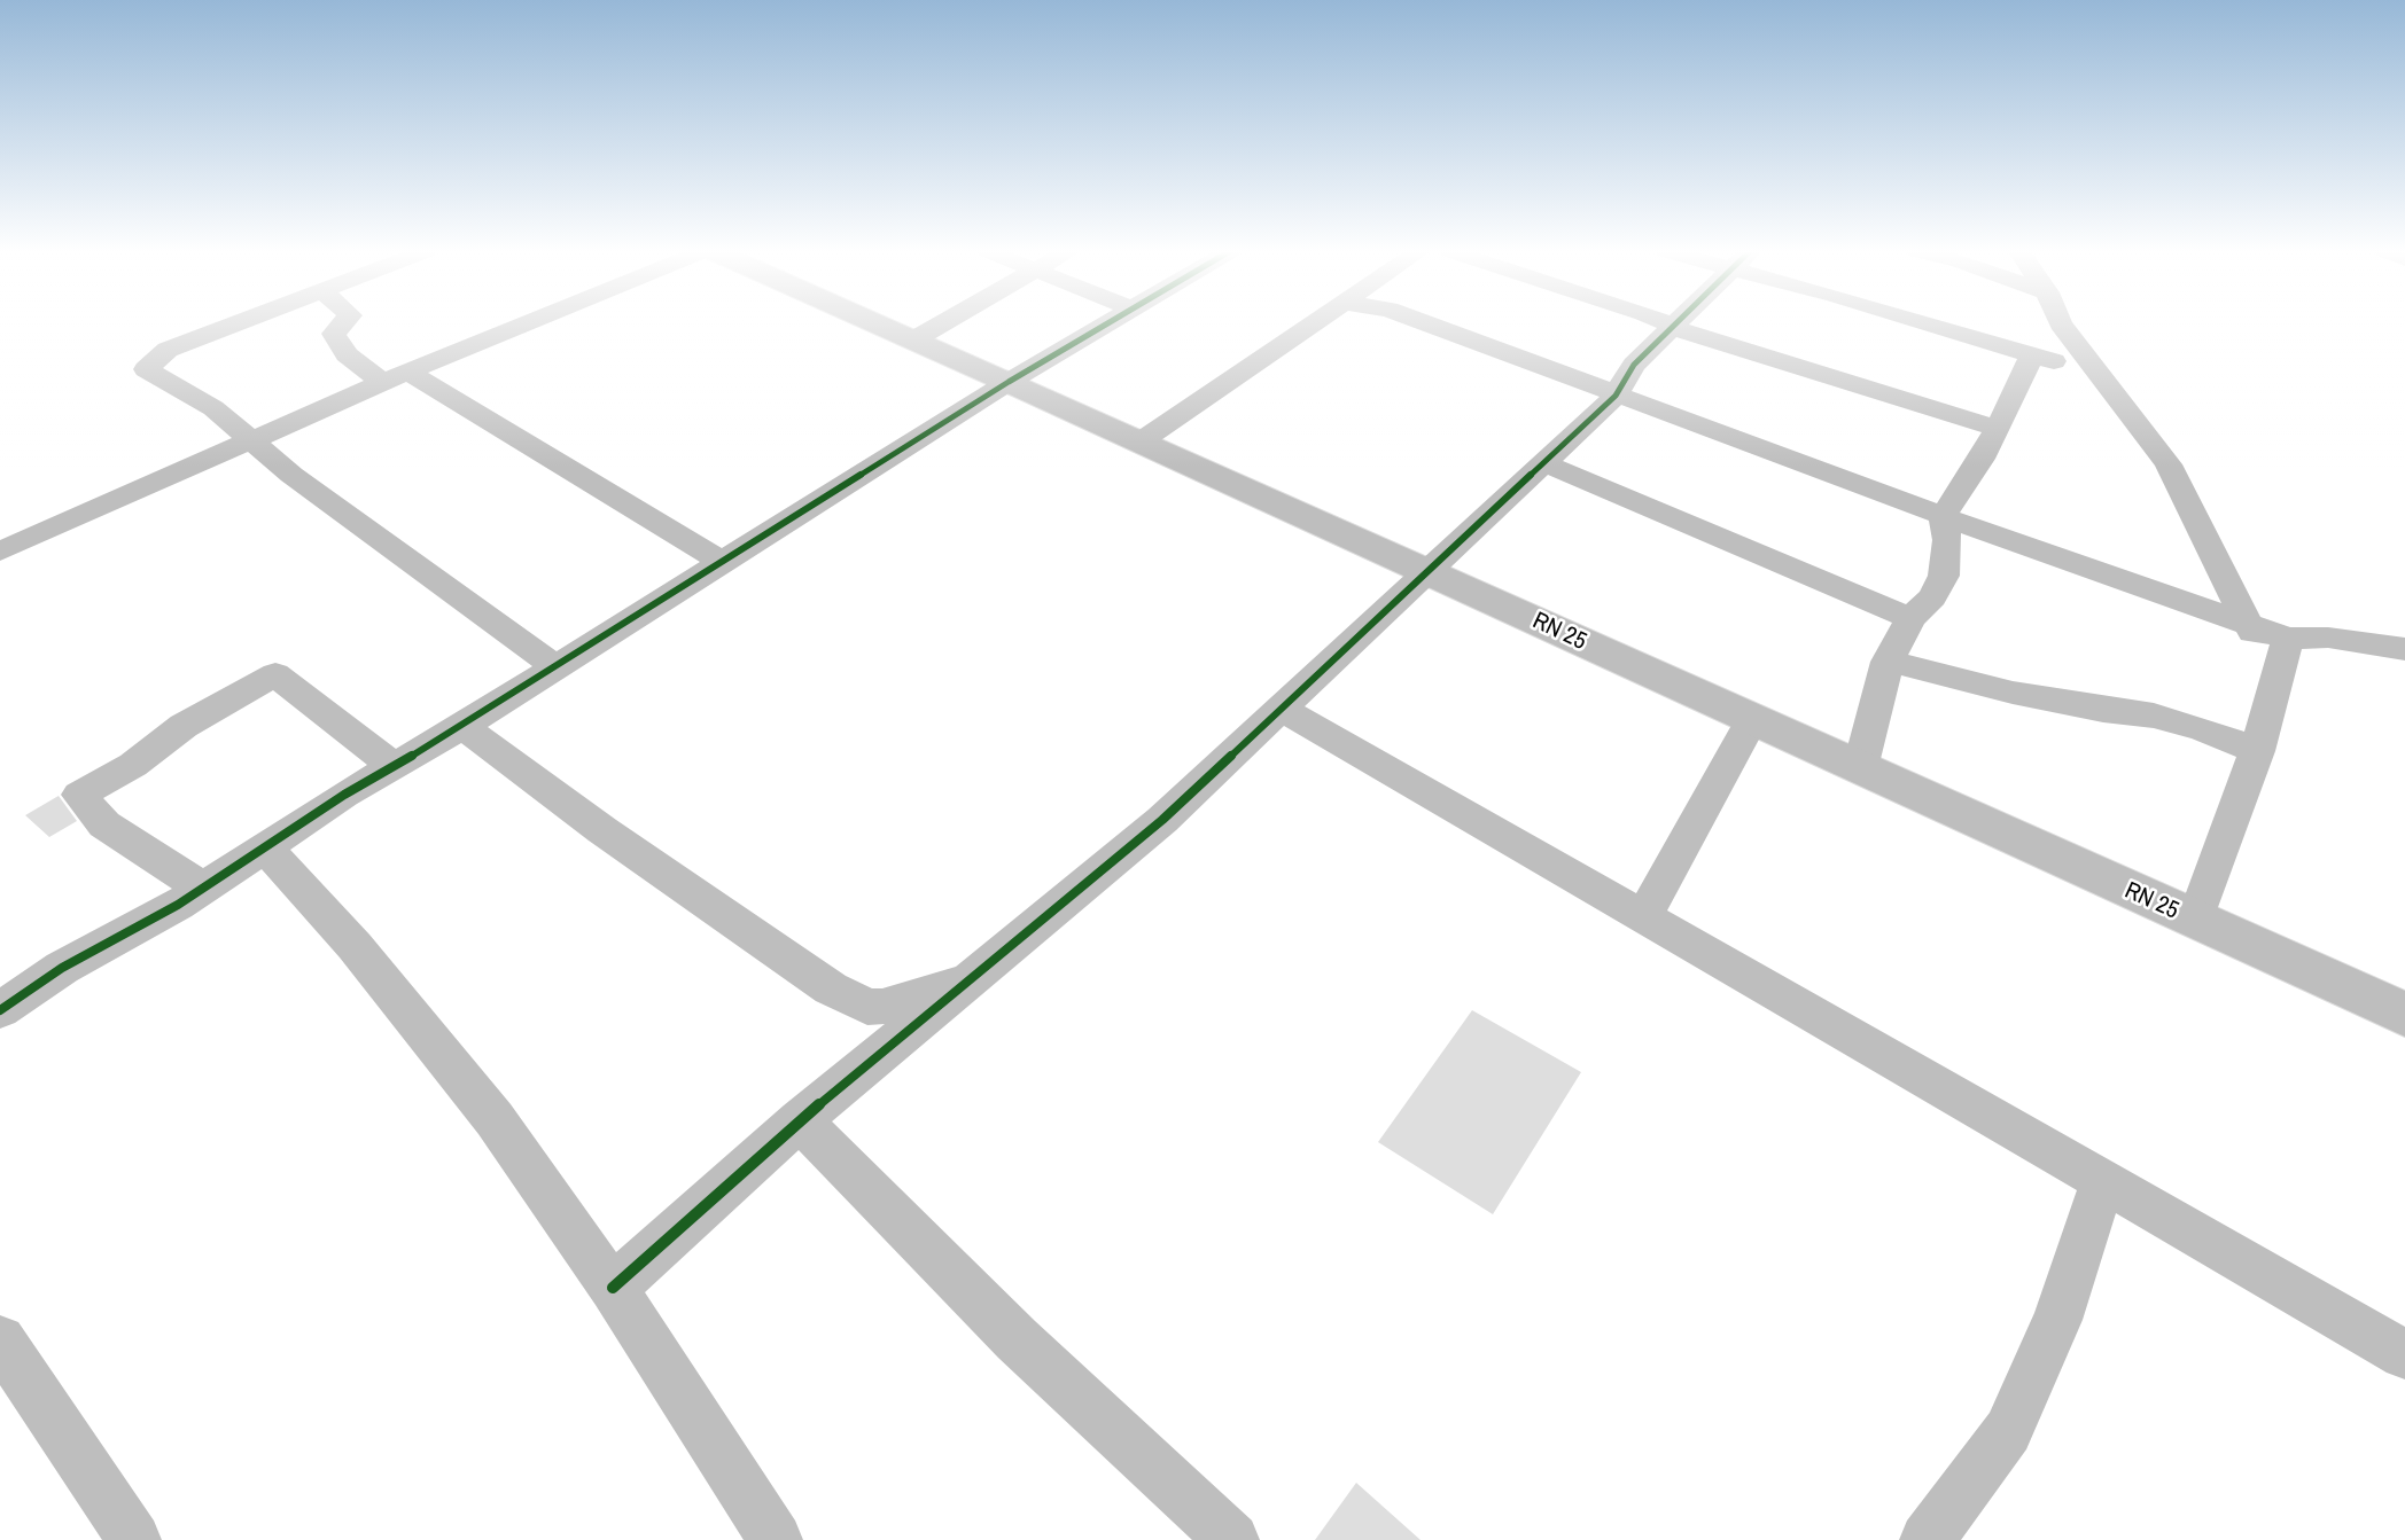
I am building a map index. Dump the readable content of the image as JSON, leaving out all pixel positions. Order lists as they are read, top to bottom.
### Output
{
  "streets": {
    "main road": ["RN 25"]
  }
}
